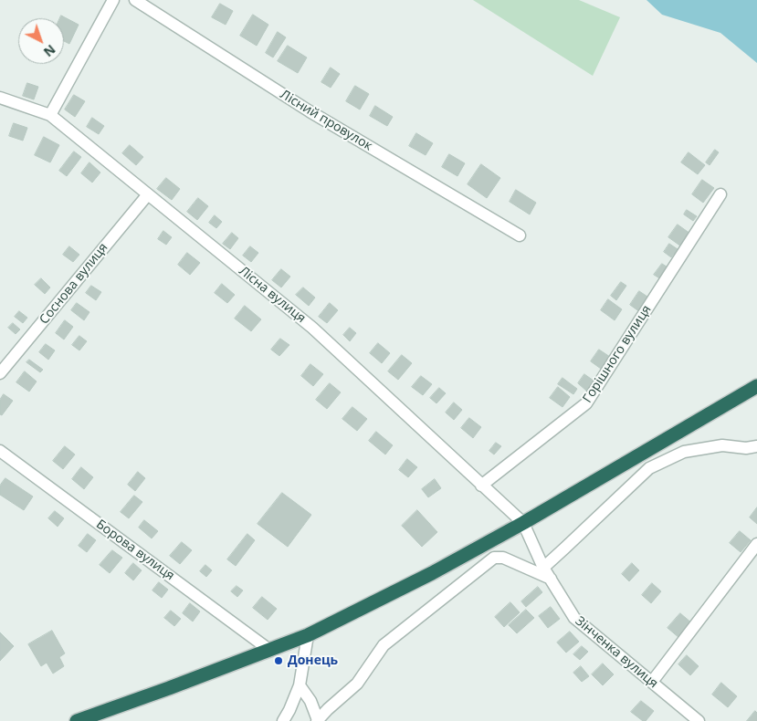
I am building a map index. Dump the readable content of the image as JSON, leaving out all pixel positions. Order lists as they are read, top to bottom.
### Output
{
  "streets": {
    "street": [
      "Лісний провулок",
      "Соснова вулиця",
      "Лісна вулиця",
      "Горішного вулиця",
      "Борова вулиця",
      "Зінченка вулиця"
    ]
  },
  "crossings": [
    ["Соснова вулиця", "Лісна вулиця"],
    ["Лісна вулиця", "Горішного вулиця"],
    ["Лісна вулиця", "Зінченка вулиця"]
  ],
  "places": ["Донець"],
  "north": "bottom right"
}
